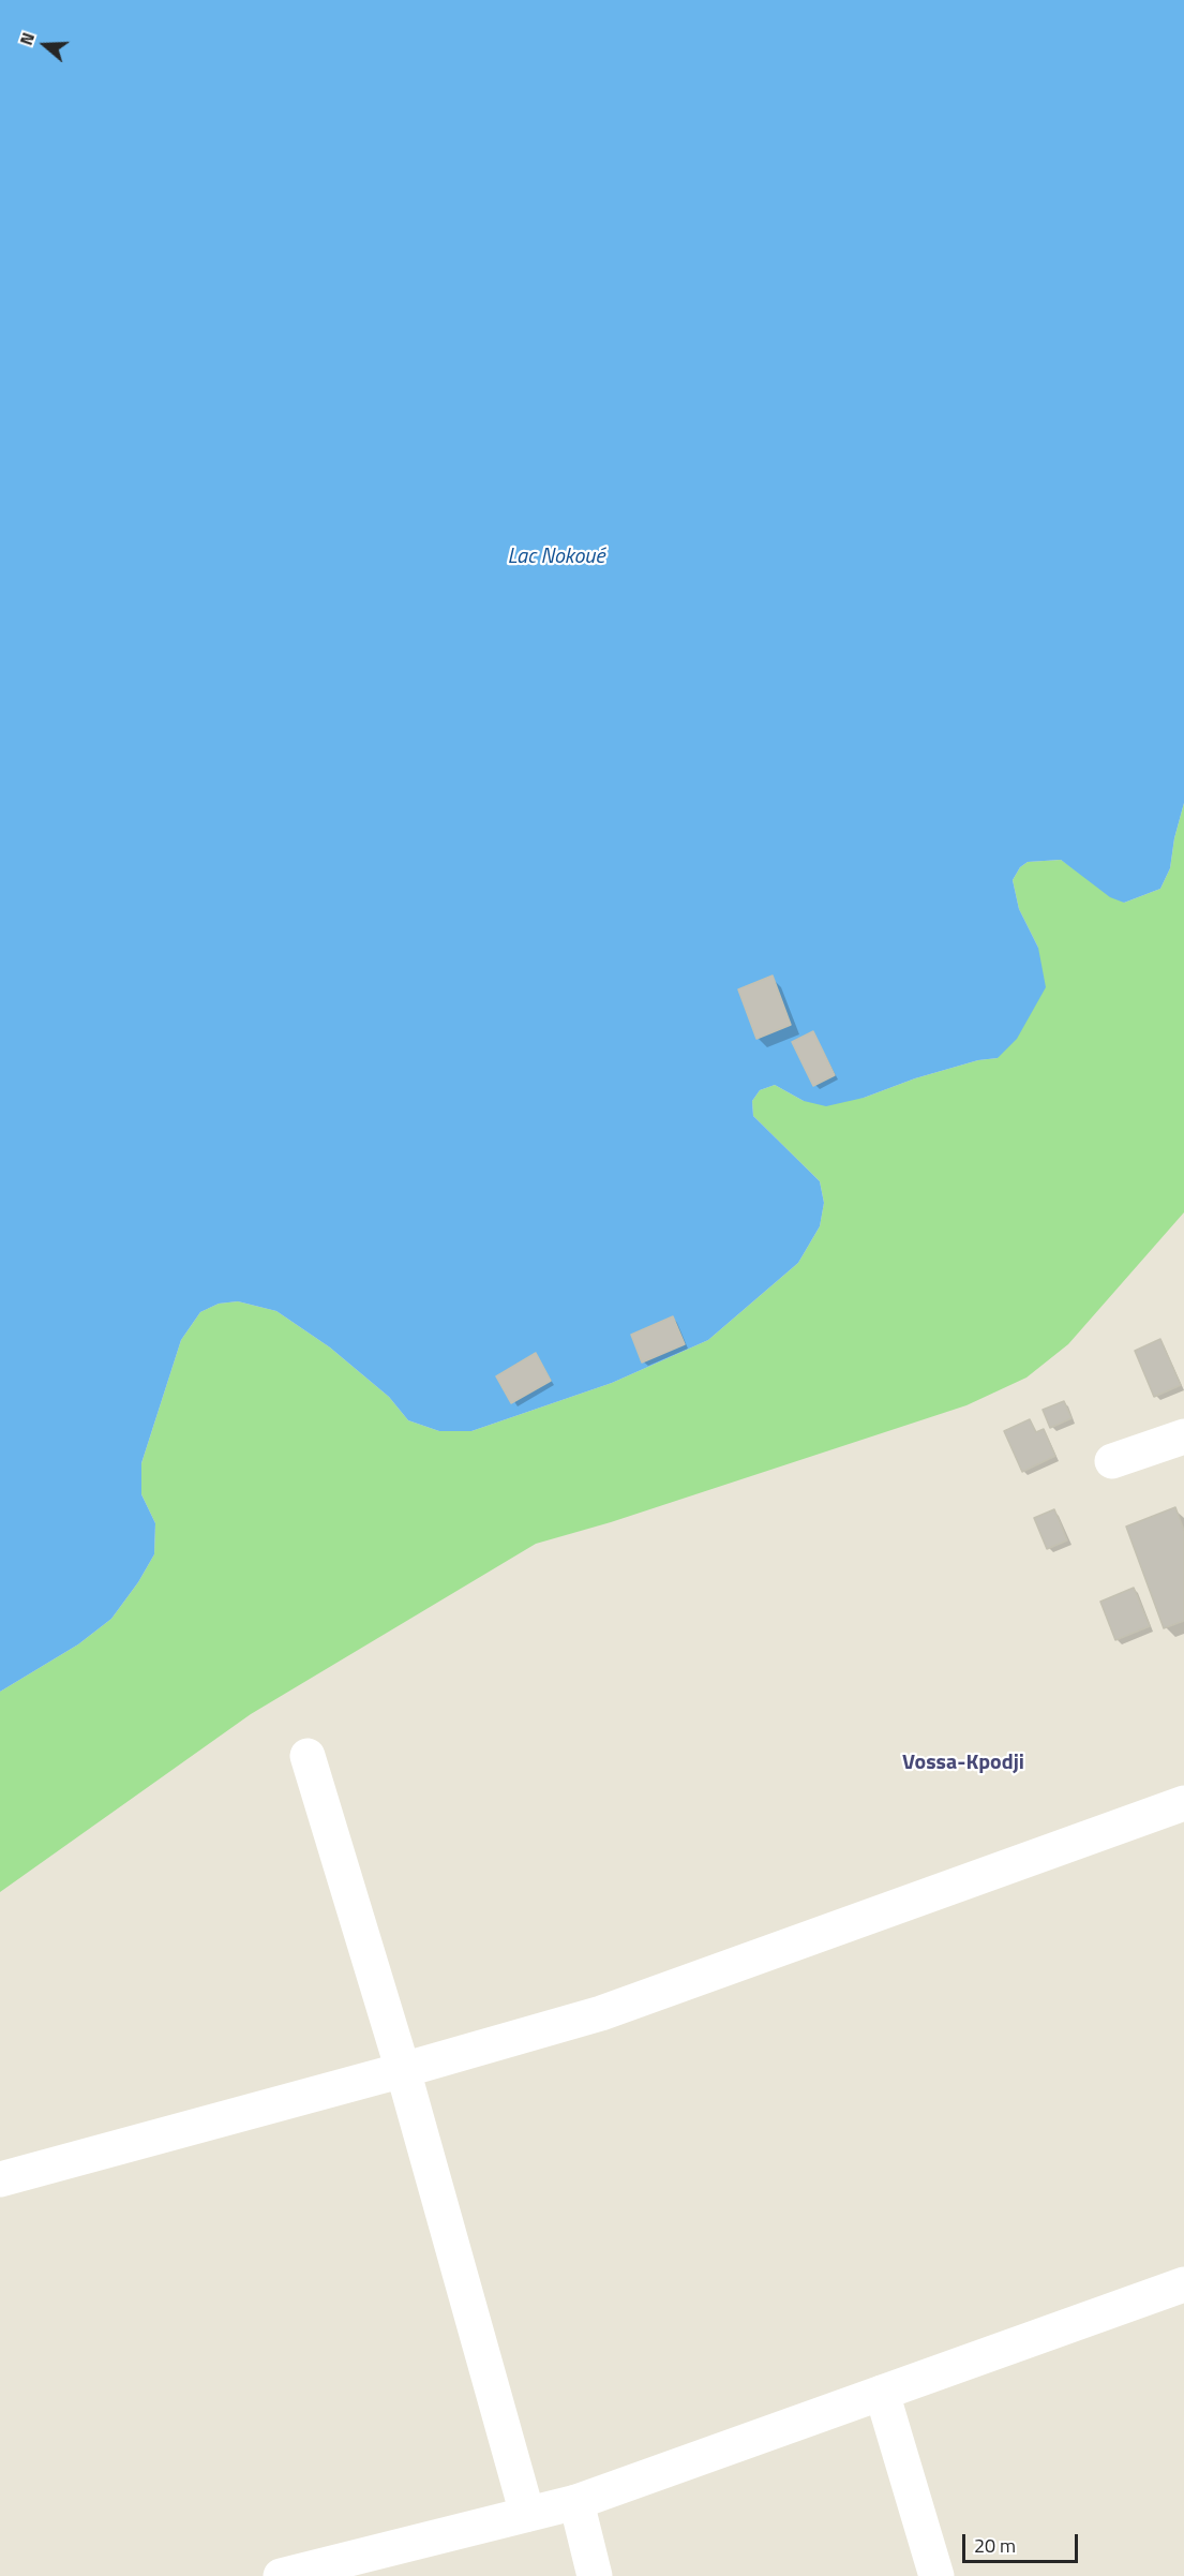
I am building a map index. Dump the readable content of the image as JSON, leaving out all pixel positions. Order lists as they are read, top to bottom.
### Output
{
  "districts": ["Vossa-Kpodji"],
  "water": ["Lac Nokoué"],
  "scale_bar": "20 m",
  "north": "left"
}
